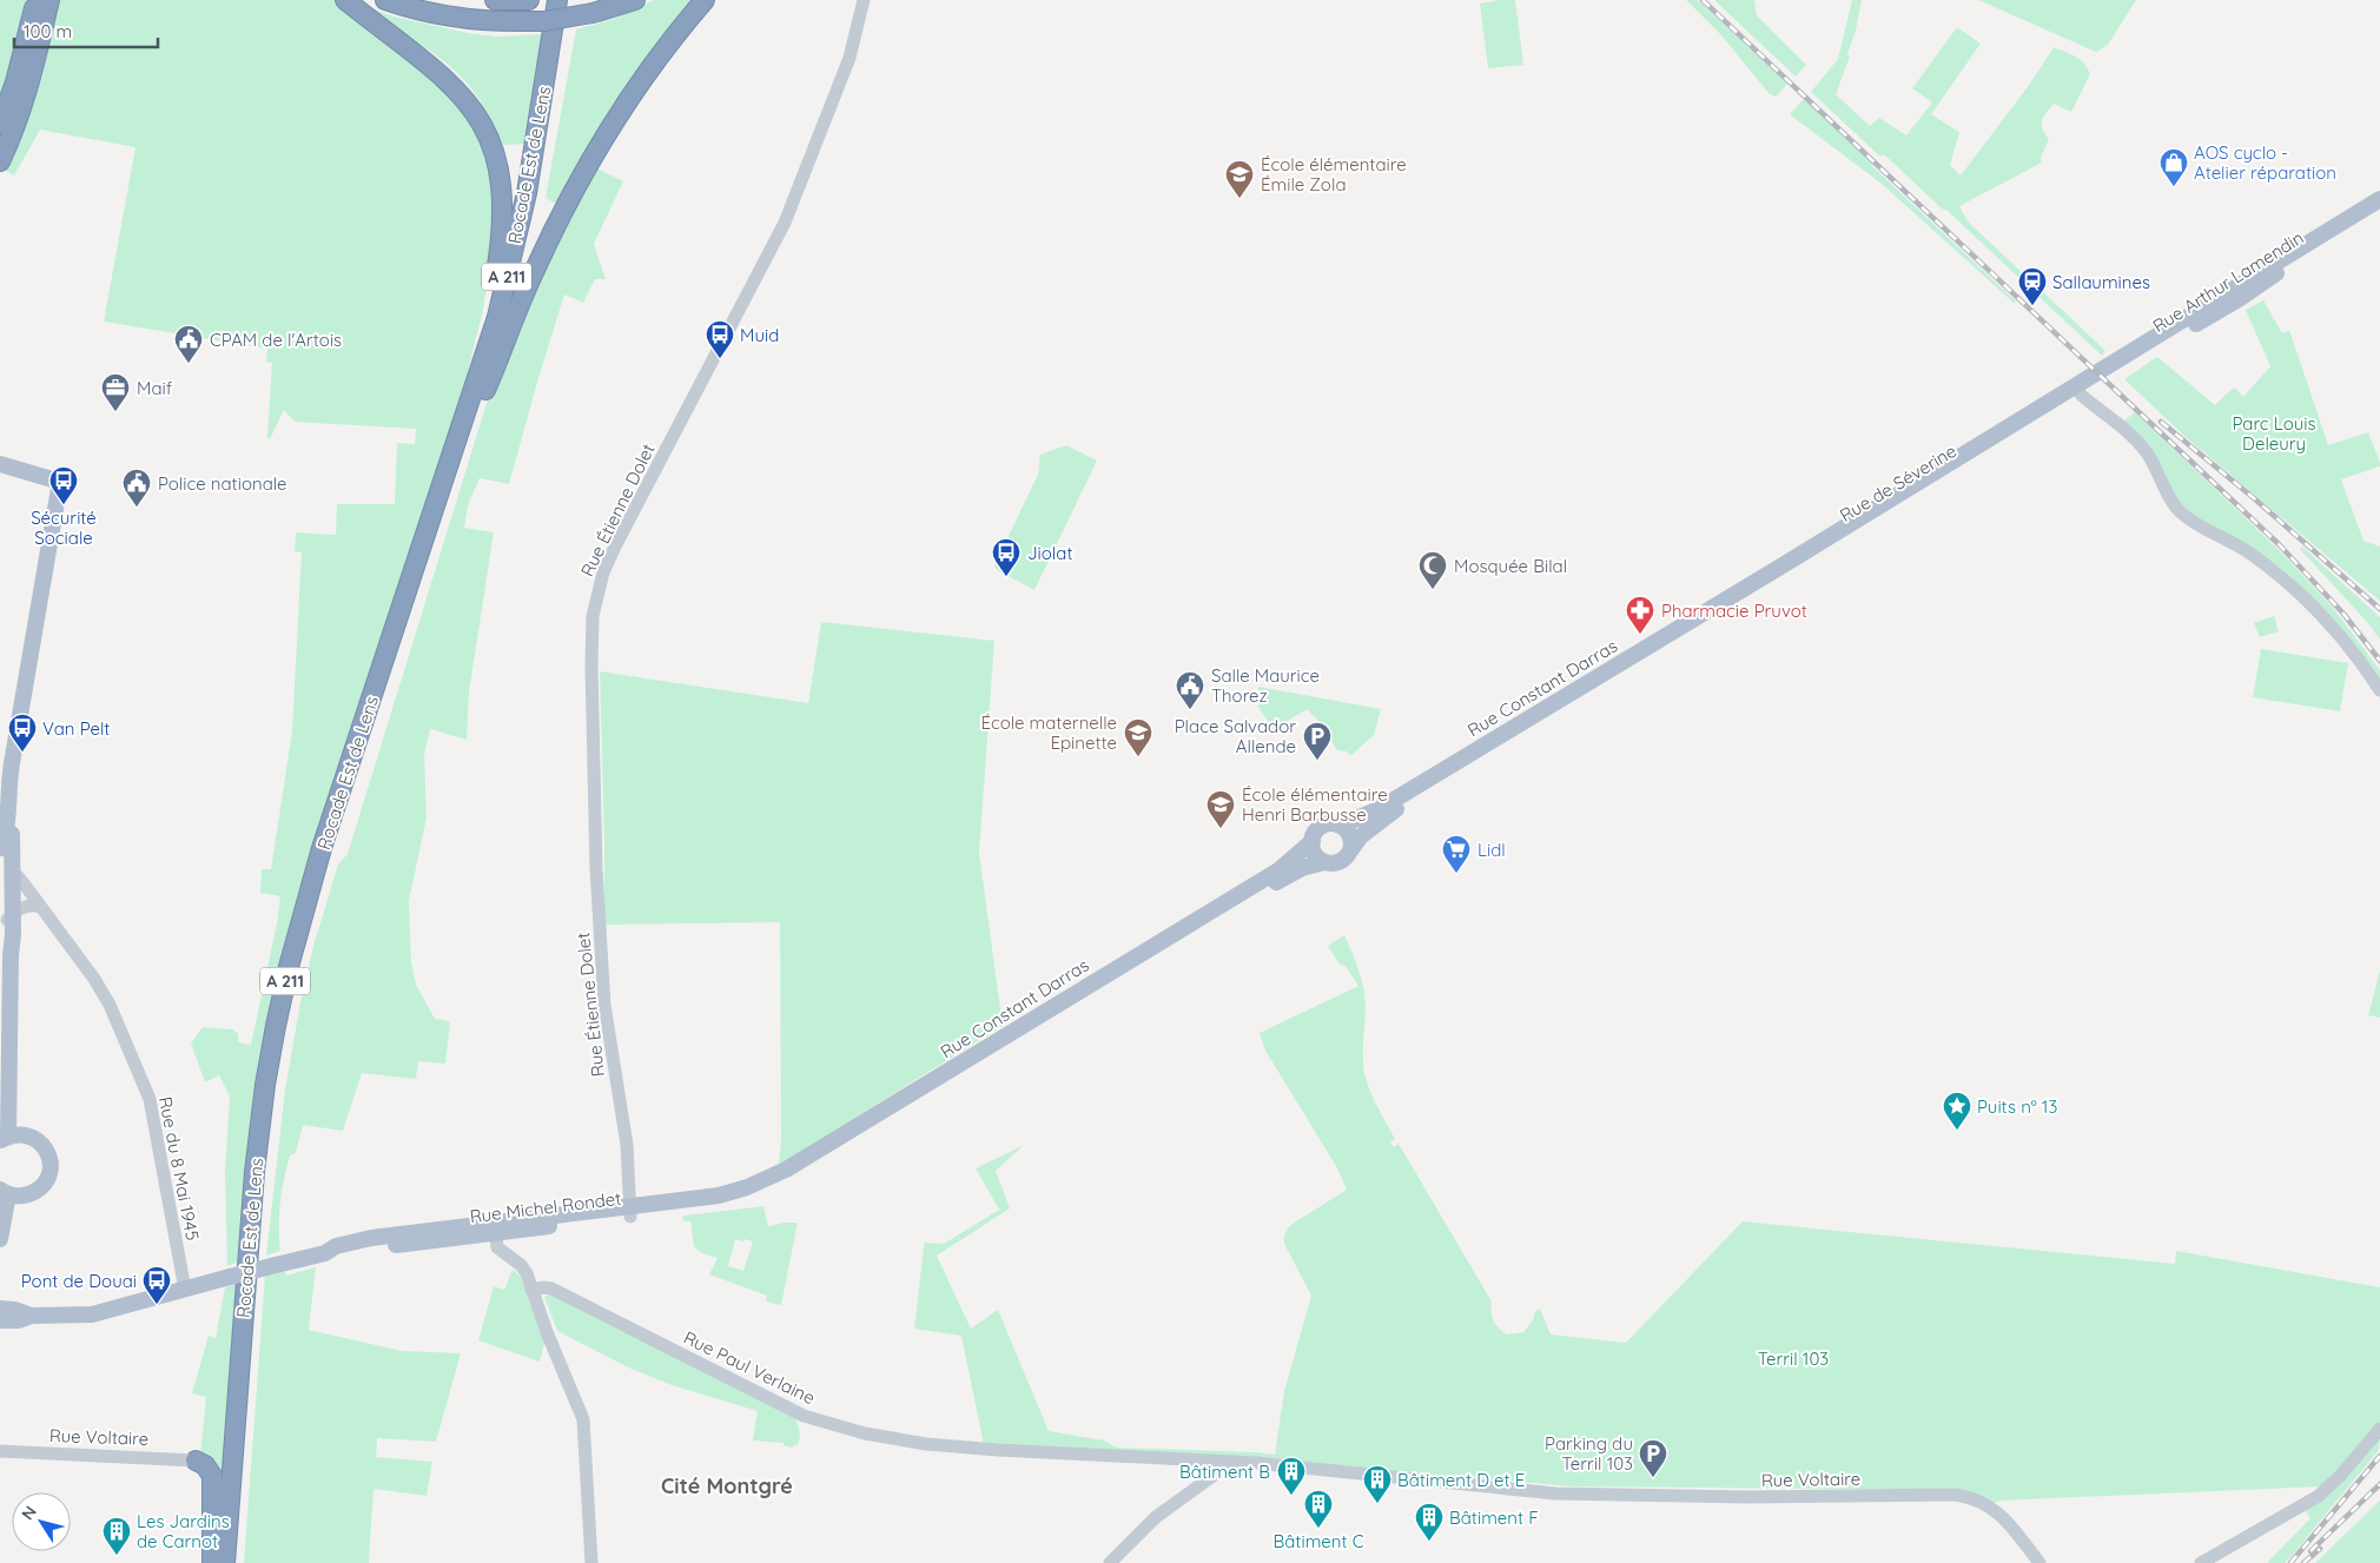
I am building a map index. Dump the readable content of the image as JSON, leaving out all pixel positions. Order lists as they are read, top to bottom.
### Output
{
  "streets": {
    "highway": ["Rocade Est de Lens", "A 211"],
    "main road": [
      "Rue Arthur Lamendin",
      "Rue de Séverine",
      "Rue Constant Darras",
      "Rue Michel Rondet"
    ],
    "street": [
      "Rue Étienne Dolet",
      "Rue du 8 Mai 1945",
      "Rue Paul Verlaine",
      "Rue Voltaire"
    ]
  },
  "crossings": [
    ["Rue Arthur Lamendin", "Rue de Séverine"],
    ["Rue de Séverine", "Rue Constant Darras"],
    ["Rue Étienne Dolet", "Rue Michel Rondet"],
    ["Rue Constant Darras", "Rue Michel Rondet"],
    ["Rue du 8 Mai 1945", "Rue Michel Rondet"],
    ["Rue Paul Verlaine", "Rue Voltaire"]
  ],
  "districts": ["Cité Montgré"],
  "parks": ["Parc Louis Deleury", "Terril 103"],
  "places": {
    "shop": ["AOS cyclo - Atelier réparation"],
    "school or university": ["École élémentaire Émile Zola", "École maternelle Epinette", "École élémentaire Henri Barbusse"],
    "station": ["Sallaumines"],
    "bus stop": [
      "Muid",
      "Sécurité Sociale",
      "Jiolat",
      "Van Pelt",
      "Pont de Douai"
    ],
    "public building": ["CPAM de l'Artois", "Police nationale", "Salle Maurice Thorez"],
    "office": ["Maif"],
    "mosque": ["Mosquée Bilal"],
    "pharmacy": ["Pharmacie Pruvot"],
    "parking": ["Place Salvador Allende", "Parking du Terril 103"],
    "supermarket": ["Lidl"],
    "place": ["Puits n° 13"],
    "building": [
      "Bâtiment B",
      "Bâtiment D et E",
      "Bâtiment C",
      "Bâtiment F",
      "Les Jardins de Carnot"
    ]
  },
  "scale_bar": "100 m",
  "north": "top left"
}
